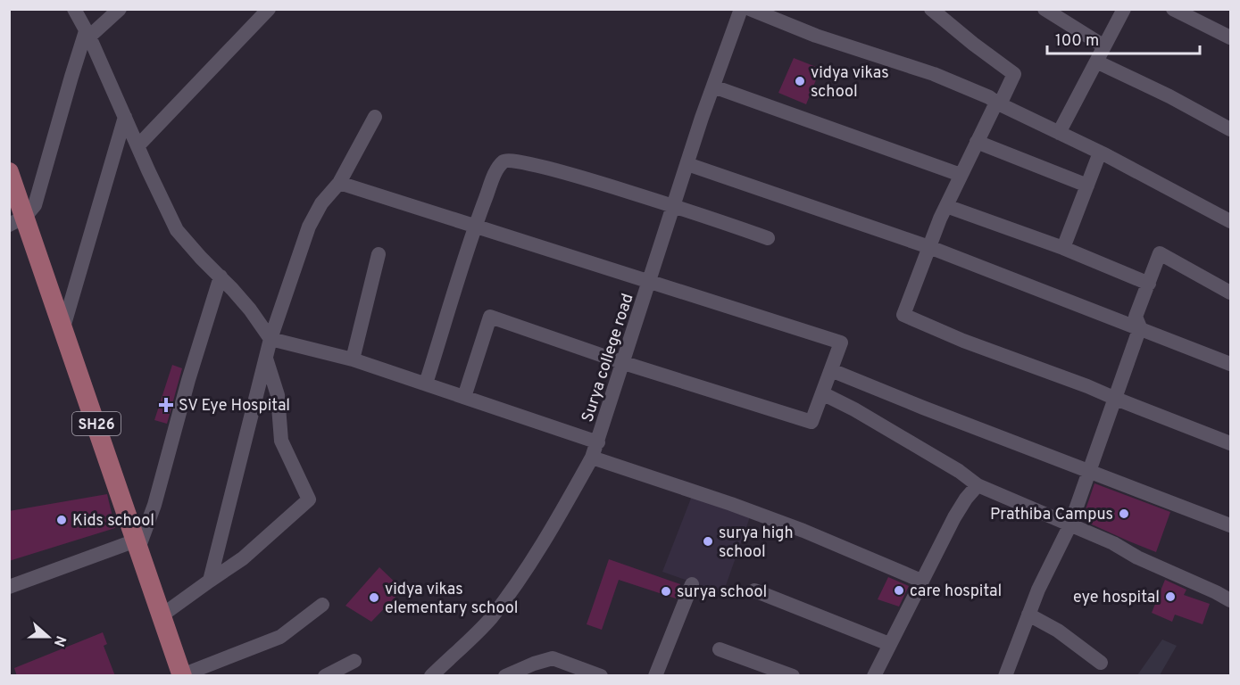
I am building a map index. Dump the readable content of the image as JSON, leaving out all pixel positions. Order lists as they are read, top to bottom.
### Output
{
  "streets": {
    "main road": ["SH26"],
    "street": ["Surya college road"]
  },
  "places": {
    "other": [
      "vidya vikas school",
      "Prathiba Campus",
      "Kids school",
      "surya high school",
      "care hospital",
      "surya school",
      "eye hospital",
      "vidya vikas elementary school"
    ],
    "health": ["SV Eye Hospital"]
  },
  "scale_bar": "100 m",
  "north": "right"
}
